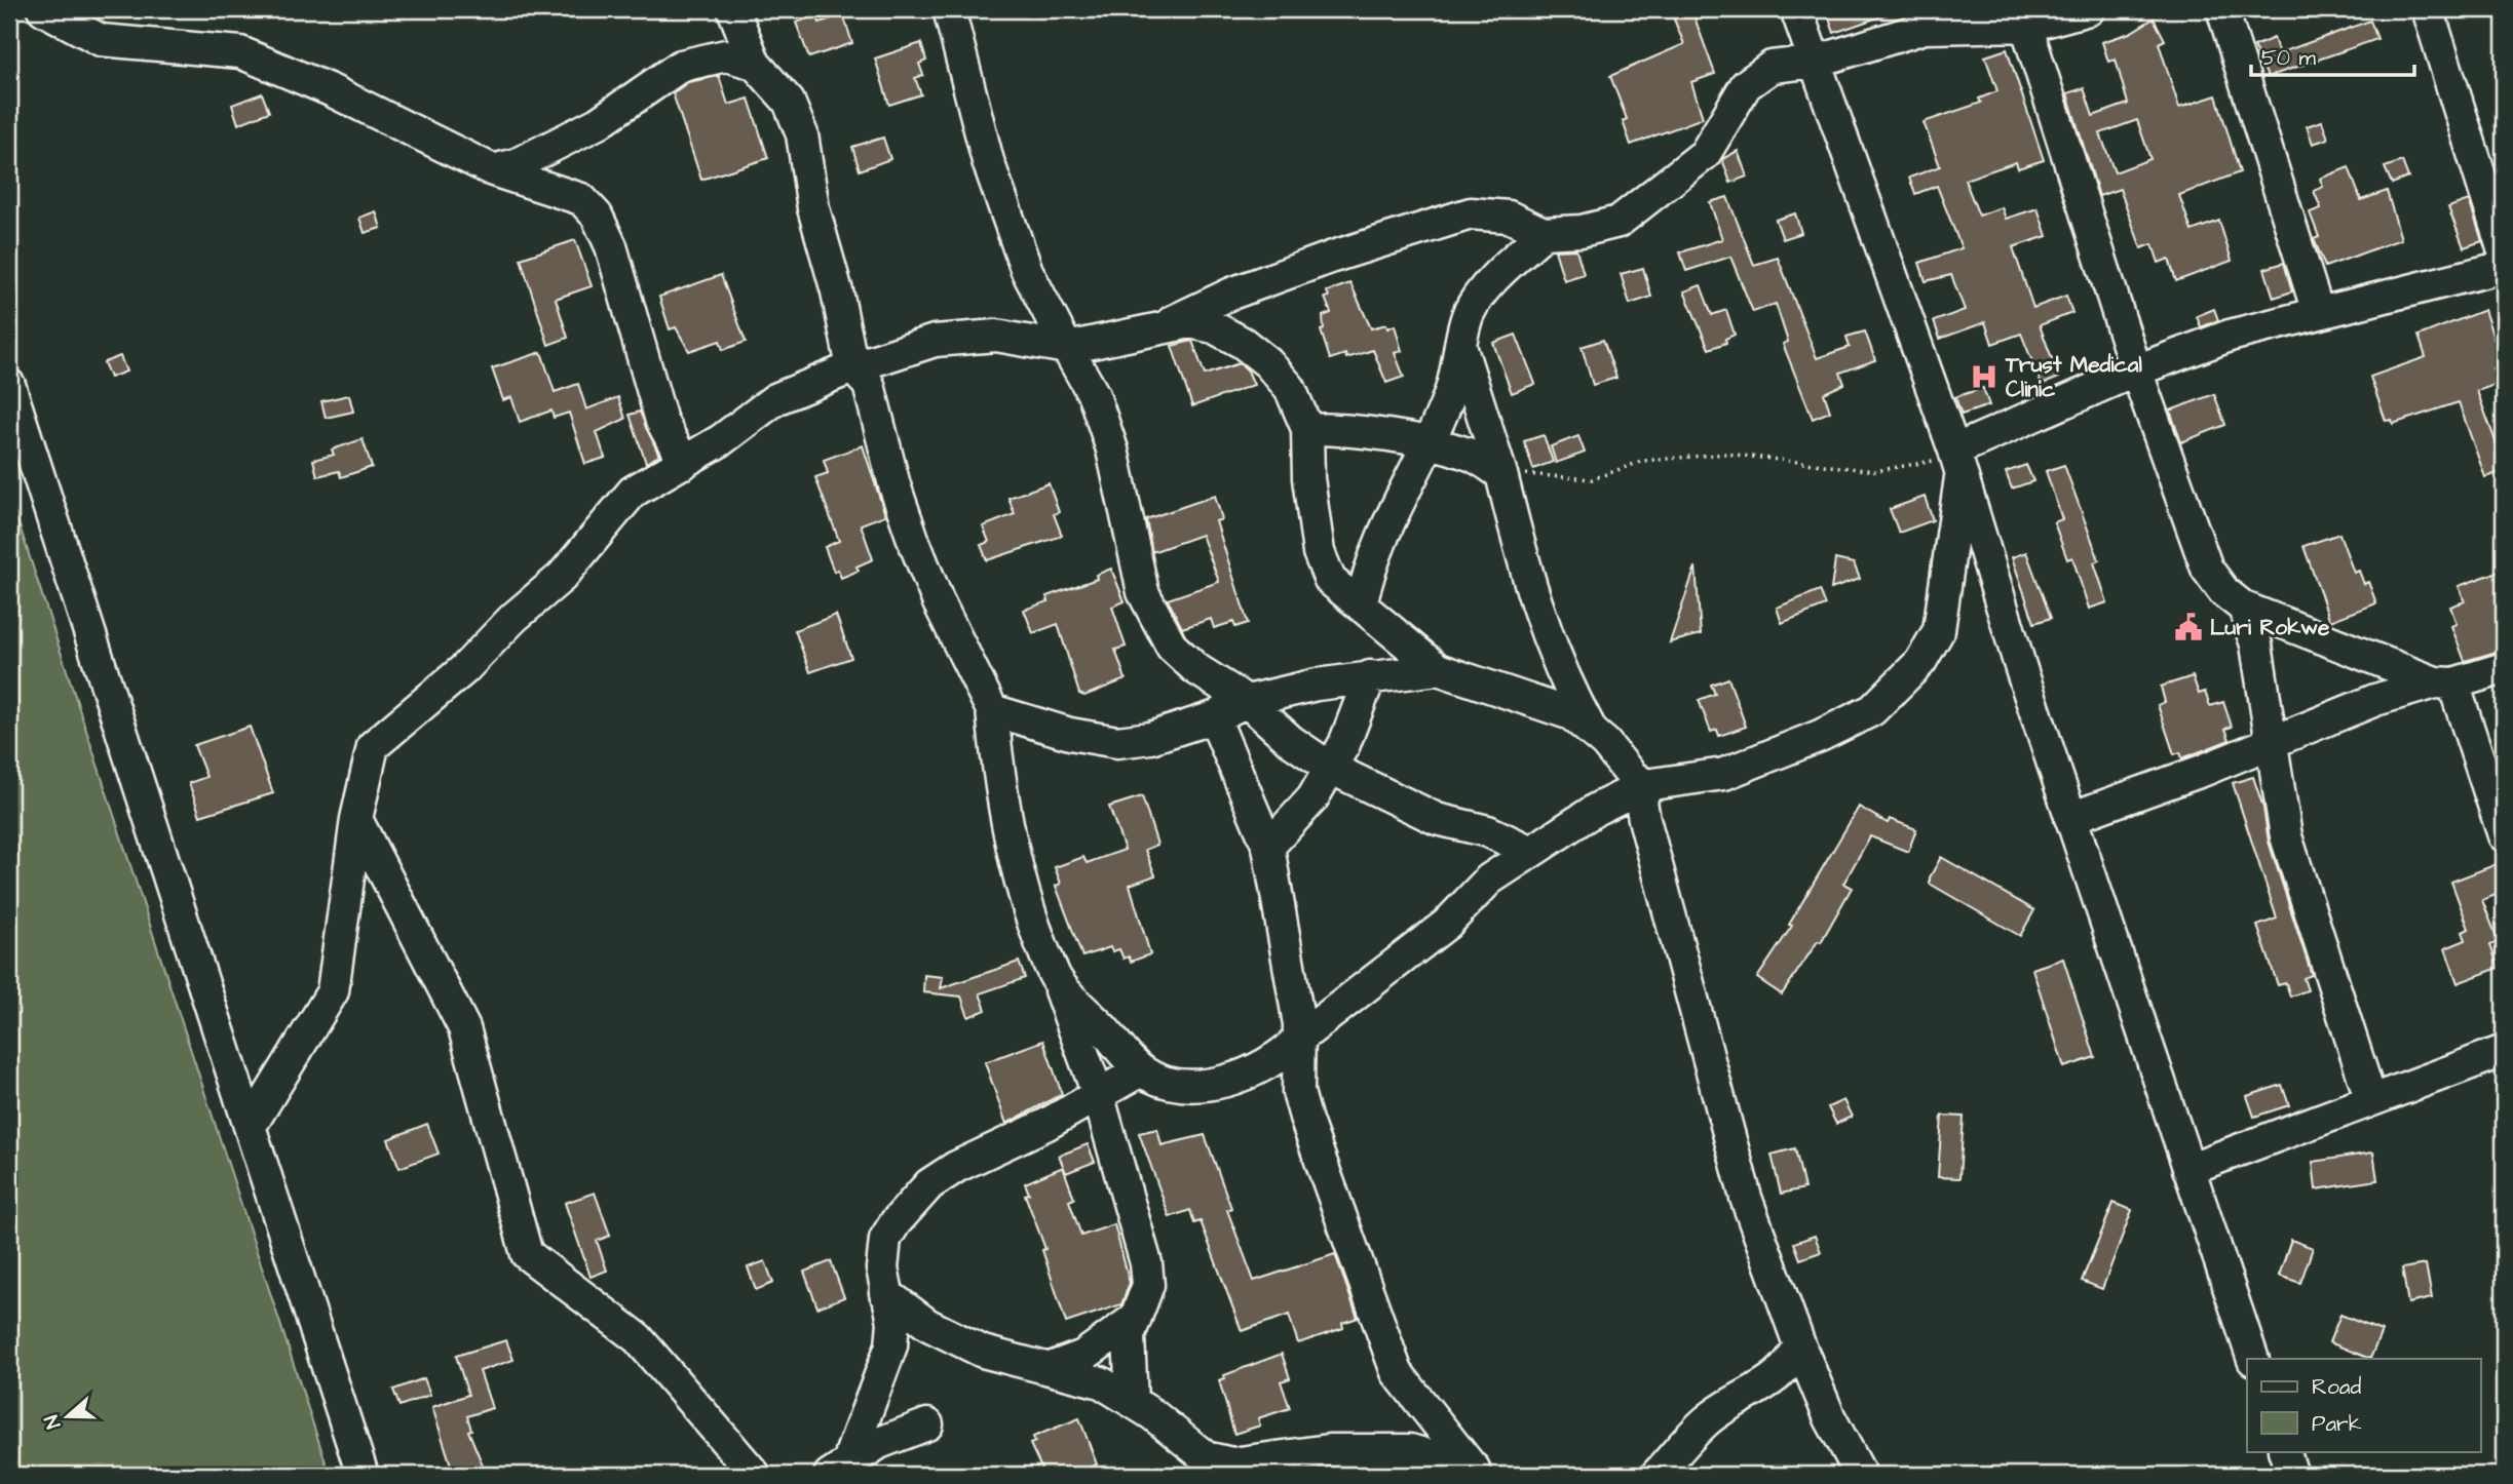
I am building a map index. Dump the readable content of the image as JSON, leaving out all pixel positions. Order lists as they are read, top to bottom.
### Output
{
  "places": {
    "hospital": ["Trust Medical Clinic"],
    "public building": ["Luri Rokwe"]
  },
  "legend": ["Road", "Park"],
  "scale_bar": "50 m",
  "north": "left"
}
